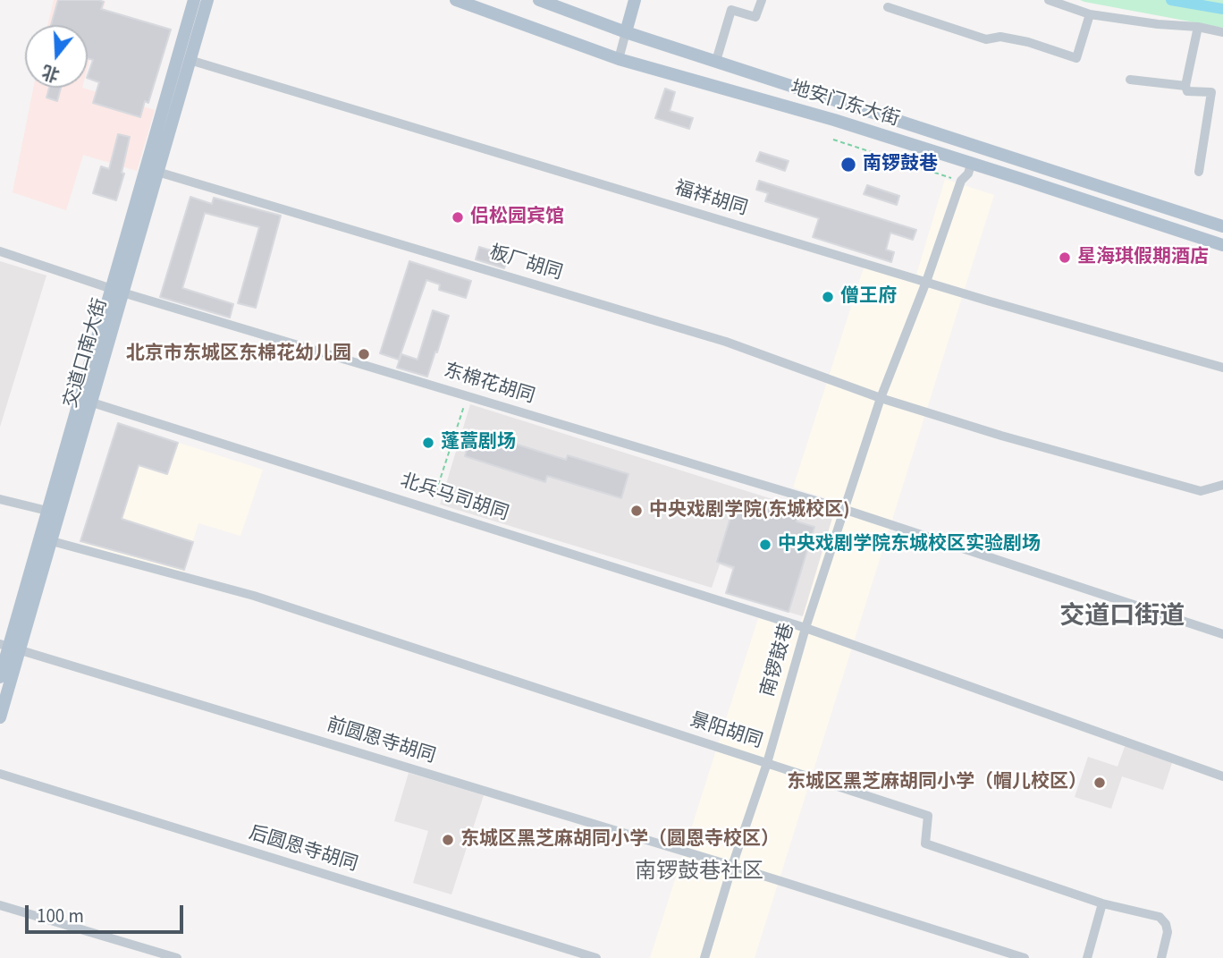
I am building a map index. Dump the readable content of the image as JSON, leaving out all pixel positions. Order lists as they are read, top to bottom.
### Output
{
  "streets": {
    "main road": ["地安门东大街", "交道口南大街"],
    "street": [
      "福祥胡同",
      "板厂胡同",
      "东棉花胡同",
      "北兵马司胡同",
      "南锣鼓巷",
      "景阳胡同",
      "前圆恩寺胡同",
      "后圆恩寺胡同"
    ]
  },
  "crossings": [
    ["地安门东大街", "南锣鼓巷"],
    ["福祥胡同", "交道口南大街"],
    ["福祥胡同", "南锣鼓巷"],
    ["板厂胡同", "交道口南大街"],
    ["板厂胡同", "南锣鼓巷"],
    ["交道口南大街", "东棉花胡同"],
    ["交道口南大街", "北兵马司胡同"],
    ["交道口南大街", "景阳胡同"],
    ["交道口南大街", "前圆恩寺胡同"],
    ["东棉花胡同", "南锣鼓巷"],
    ["北兵马司胡同", "南锣鼓巷"],
    ["南锣鼓巷", "景阳胡同"],
    ["南锣鼓巷", "前圆恩寺胡同"]
  ],
  "districts": ["交道口街道", "南锣鼓巷社区"],
  "places": [
    "南锣鼓巷",
    "侣松园宾馆",
    "星海琪假期酒店",
    "僧王府",
    "北京市东城区东棉花幼儿园",
    "蓬蒿剧场",
    "中央戏剧学院(东城校区)",
    "中央戏剧学院东城校区实验剧场",
    "东城区黑芝麻胡同小学（帽儿校区）",
    "东城区黑芝麻胡同小学（圆恩寺校区）"
  ],
  "scale_bar": "100 m",
  "north": "bottom"
}
